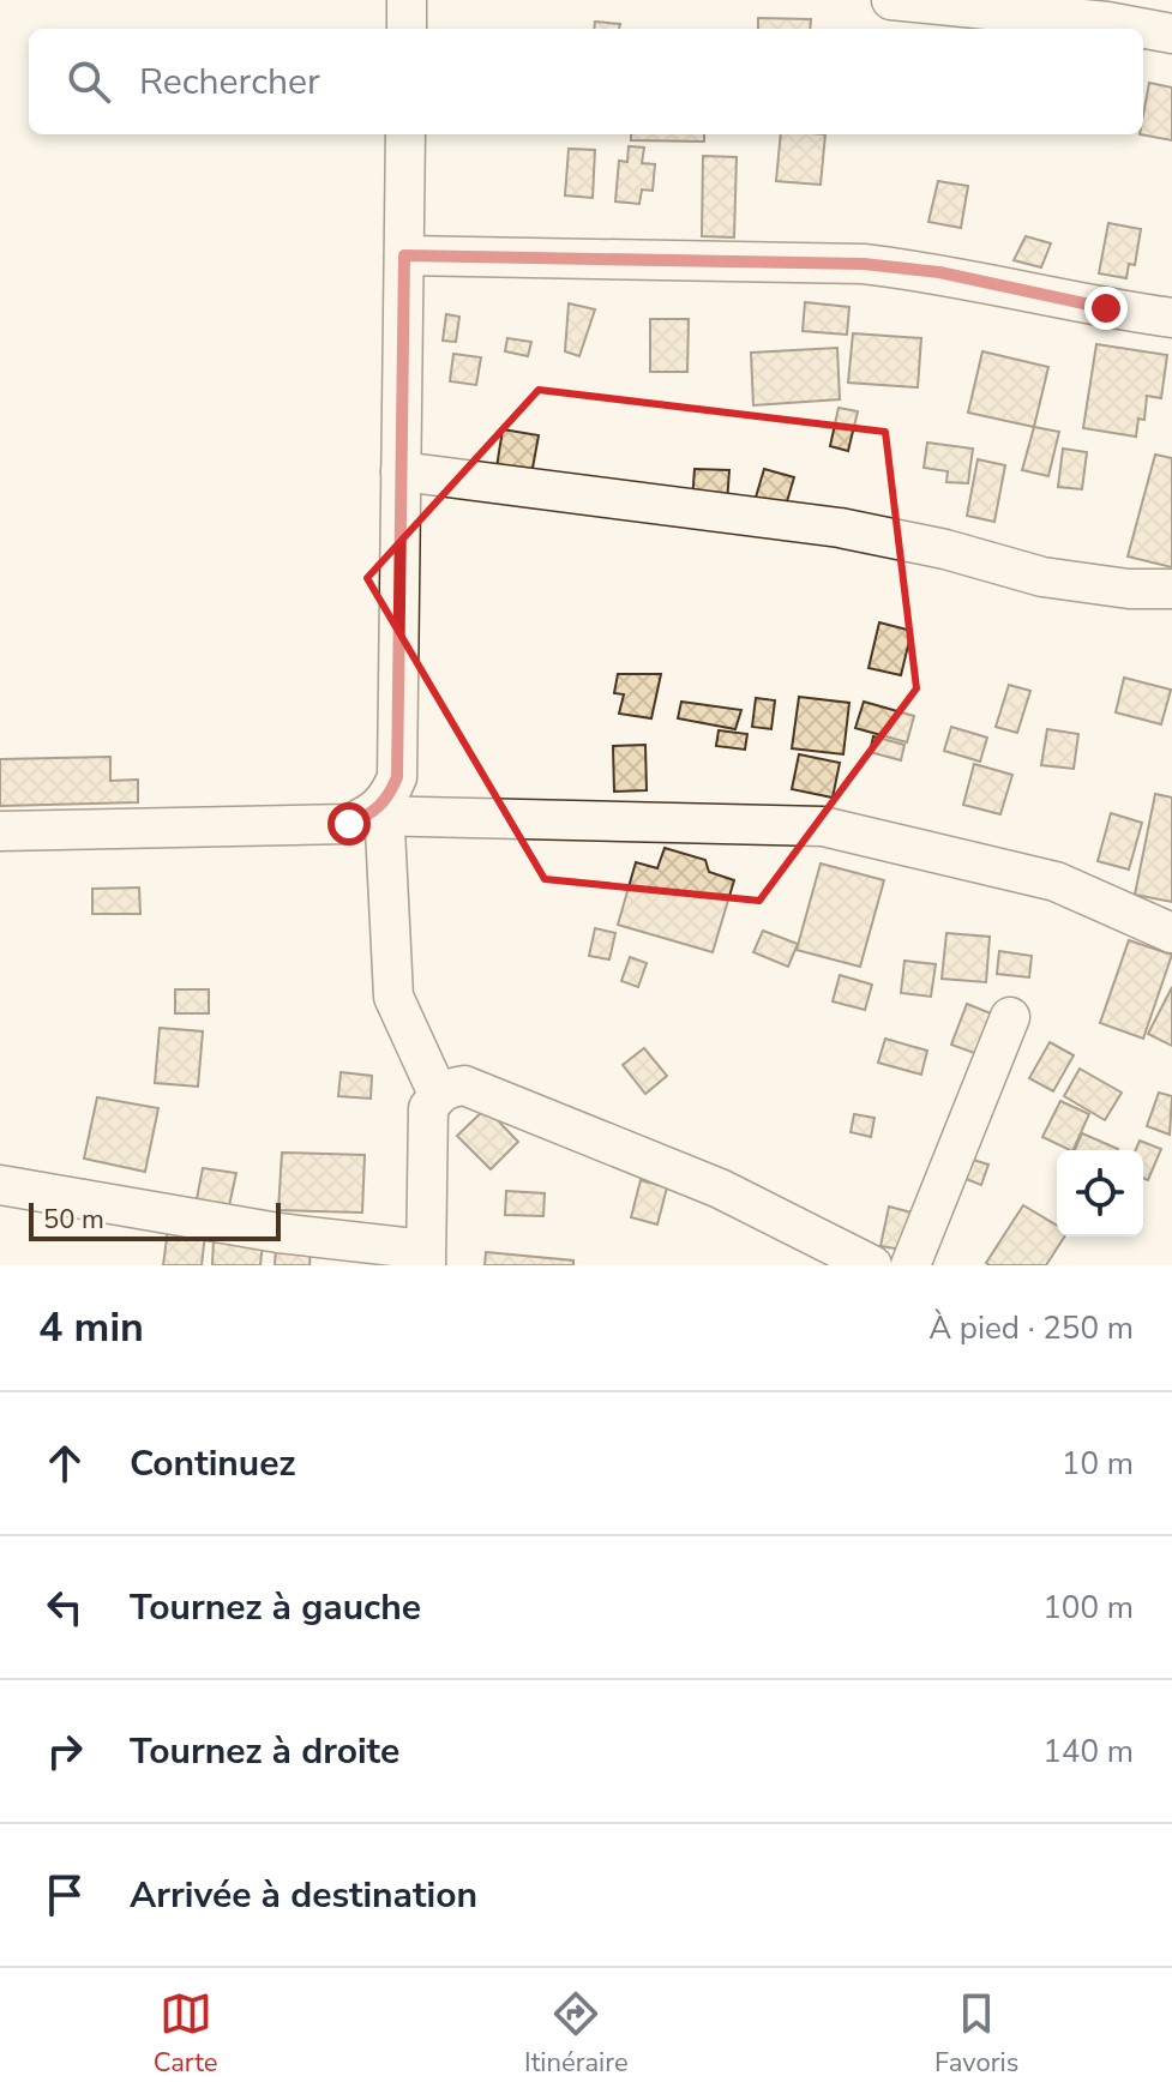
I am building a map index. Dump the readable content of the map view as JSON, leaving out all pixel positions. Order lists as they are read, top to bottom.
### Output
{
  "scale_bar": "50 m",
  "page": {
    "search": "Rechercher",
    "scale": "50 m",
    "heading": ["4 min", "À pied · 250 m"],
    "list": [
      ["Continuez", "10 m"],
      ["Tournez à gauche", "100 m"],
      ["Tournez à droite", "140 m"],
      "Arrivée à destination"
    ],
    "nav": ["Carte", "Itinéraire", "Favoris"]
  }
}
